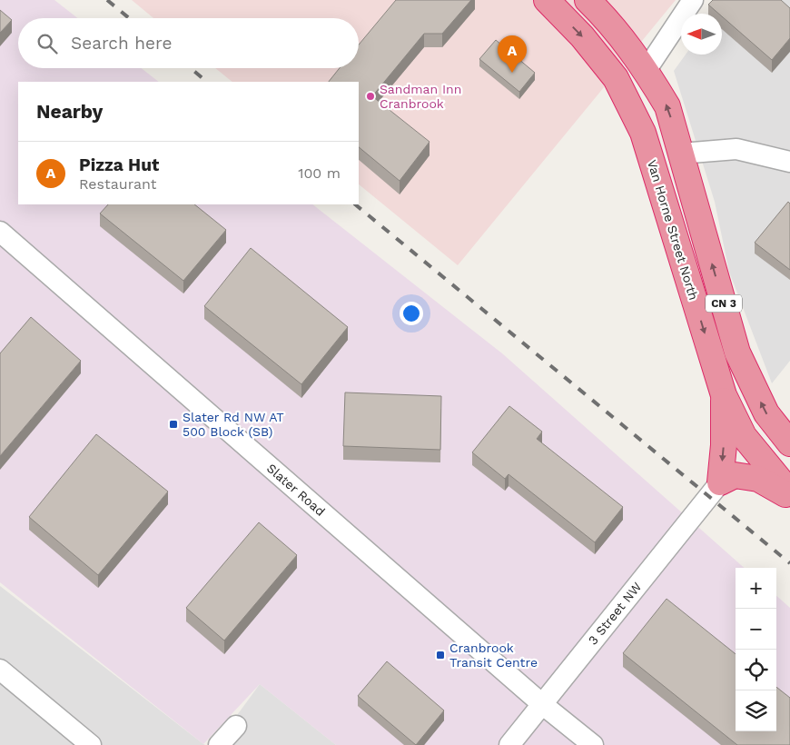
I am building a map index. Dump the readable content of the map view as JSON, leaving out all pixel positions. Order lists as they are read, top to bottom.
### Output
{
  "streets": {
    "highway": ["Van Horne Street North", "CN 3"],
    "street": ["Slater Road", "3 Street NW"]
  },
  "crossings": [
    ["Van Horne Street North", "CN 3"],
    ["Slater Road", "3 Street NW"]
  ],
  "places": {
    "other": ["Sandman Inn Cranbrook"],
    "transit": ["Slater Rd NW AT 500 Block (SB)", "Cranbrook Transit Centre"]
  },
  "north": "left",
  "page": {
    "search": "Search here",
    "pins": "A",
    "heading": "Nearby",
    "list": [
      {
        "mark": "A",
        "name": "Pizza Hut",
        "note": "Restaurant",
        "value": "100 m"
      }
    ],
    "map_buttons": ["+", "−"]
  }
}
